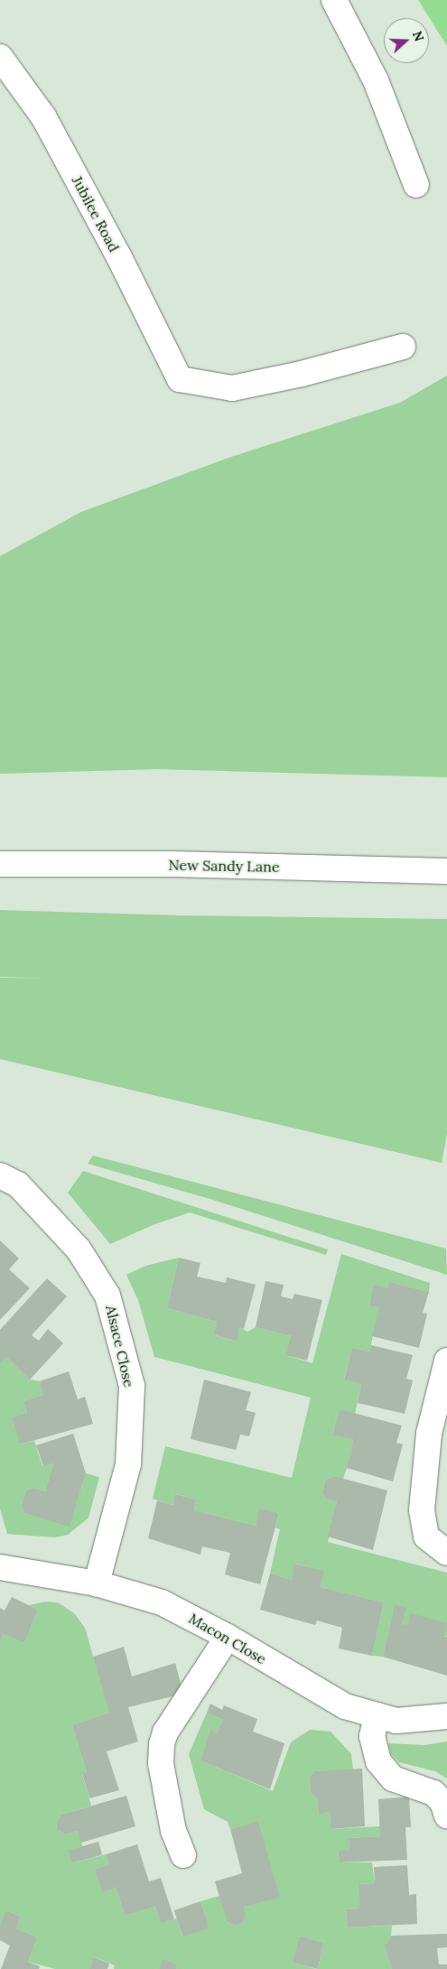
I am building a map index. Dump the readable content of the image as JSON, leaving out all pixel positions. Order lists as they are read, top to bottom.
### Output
{
  "streets": {
    "street": [
      "Jubilee Road",
      "New Sandy Lane",
      "Alsace Close",
      "Macon Close"
    ]
  },
  "crossings": [
    ["Alsace Close", "Macon Close"]
  ],
  "north": "right"
}
